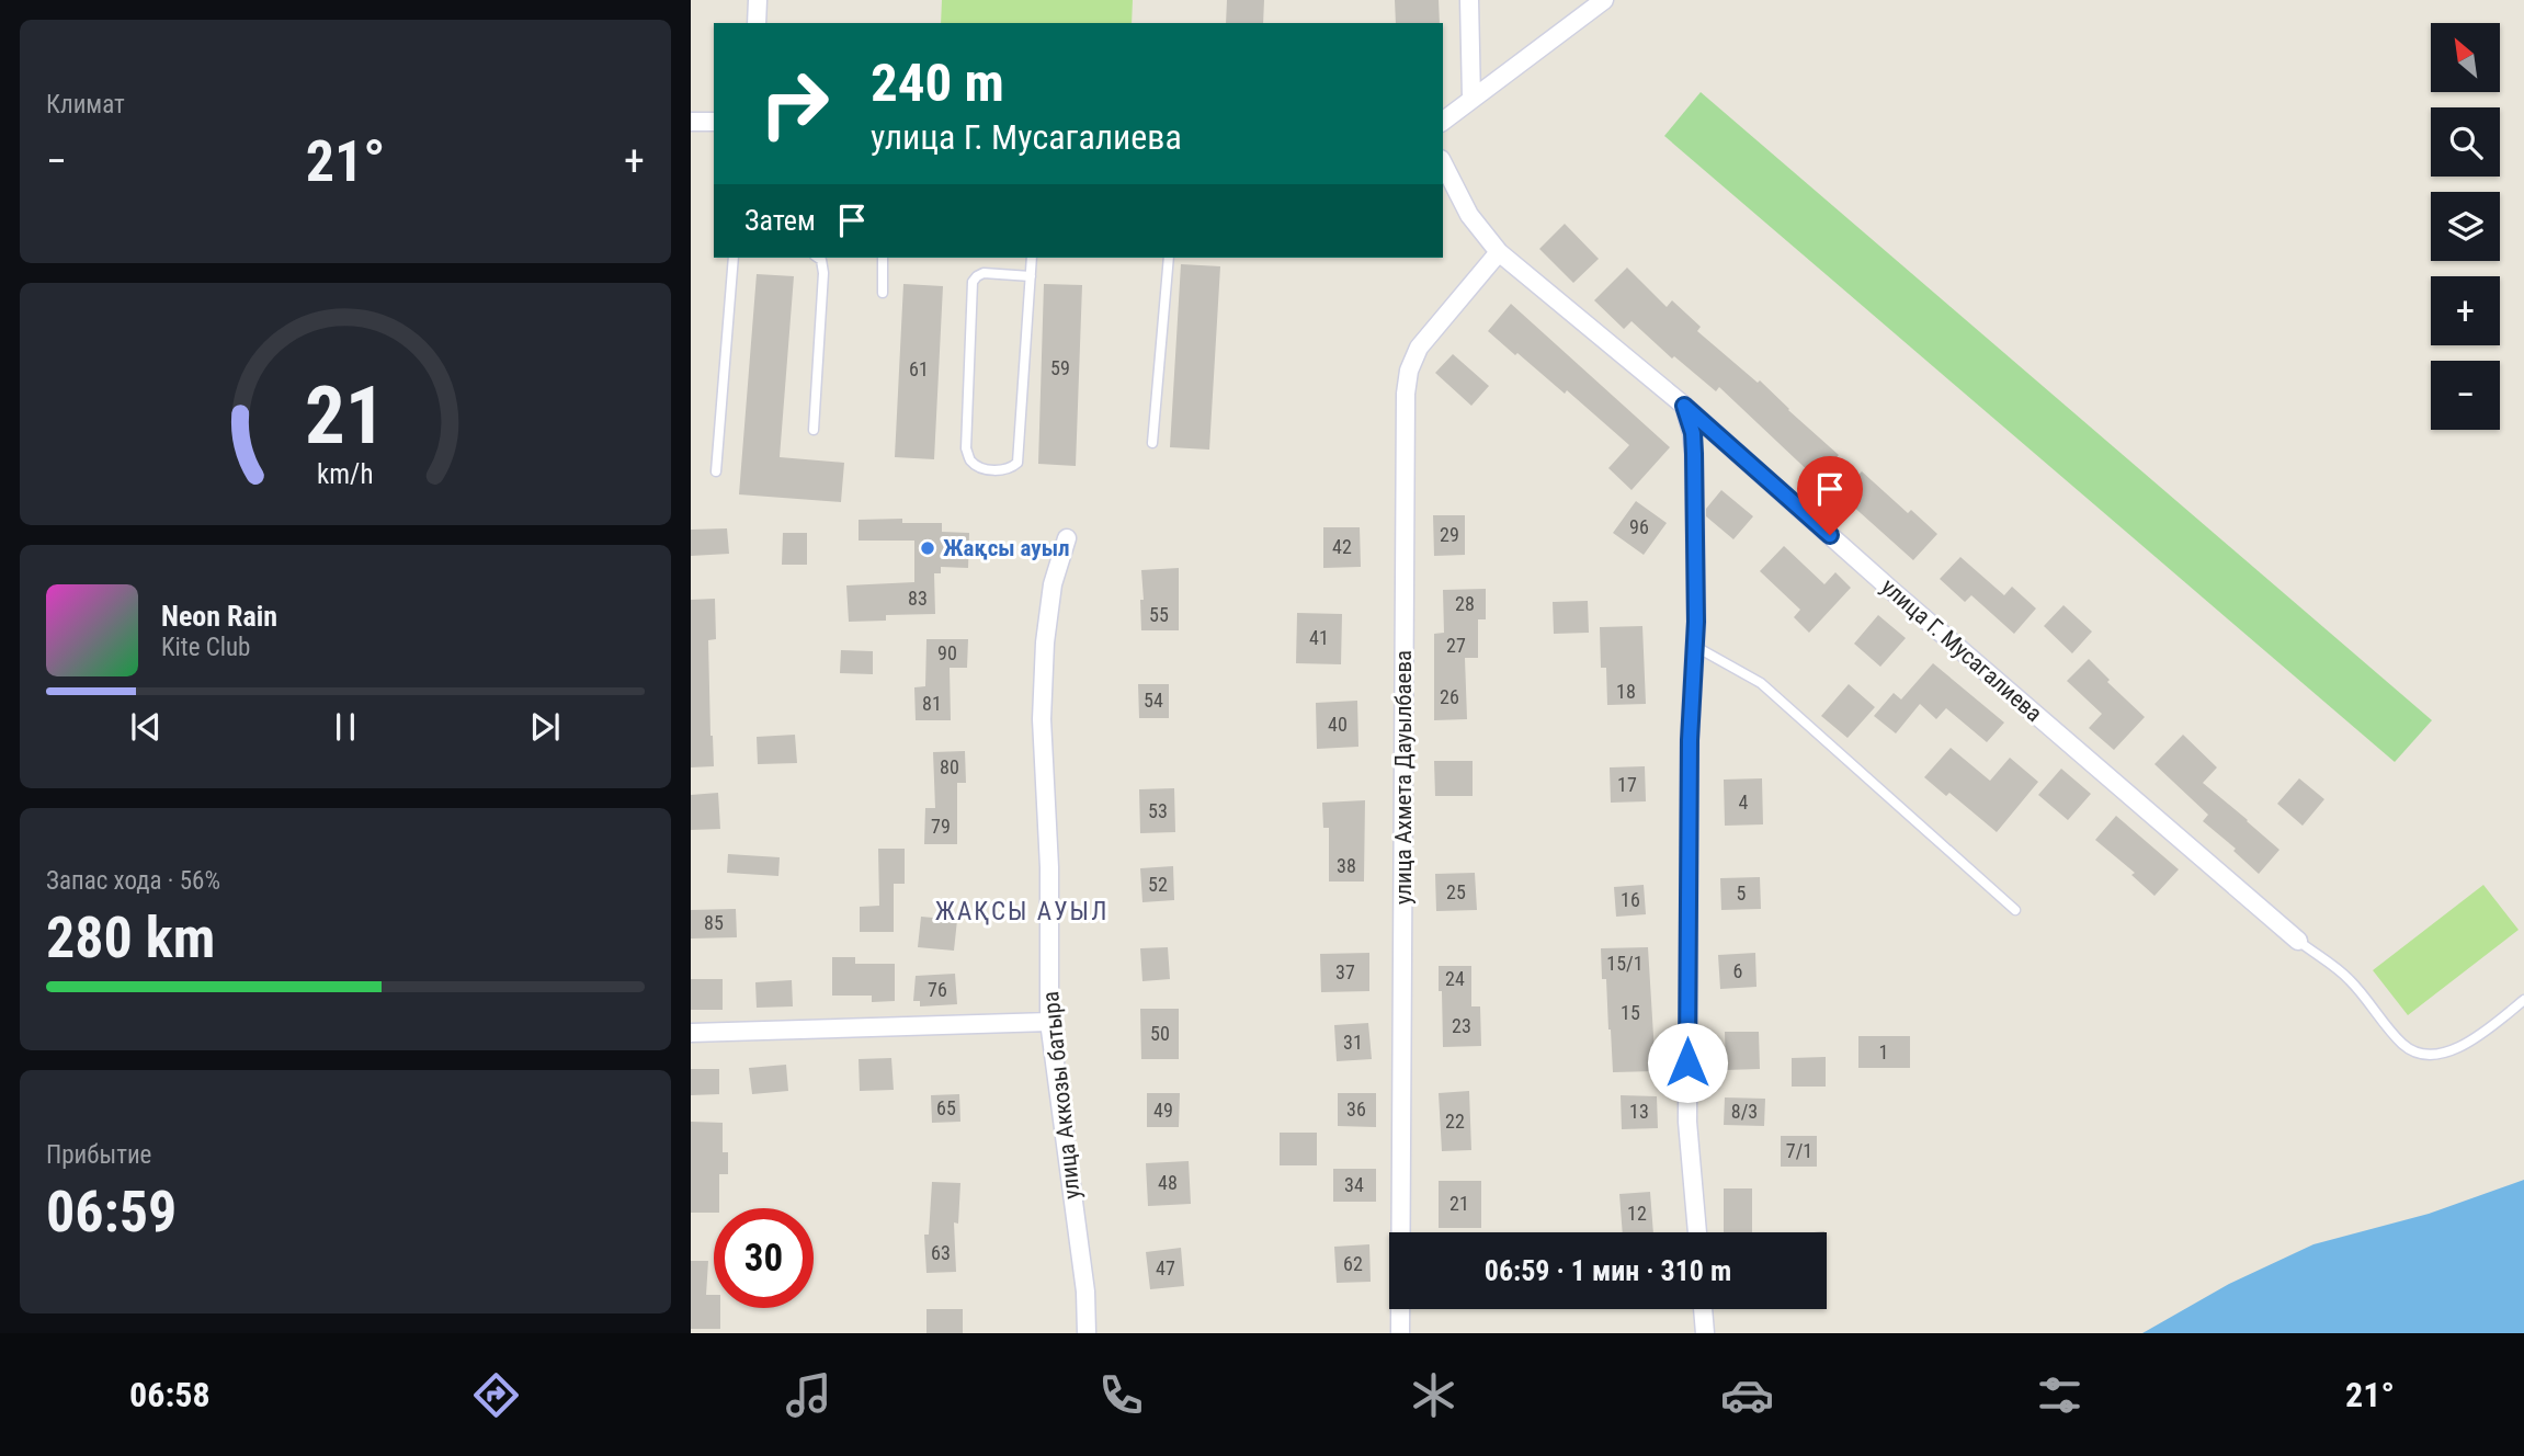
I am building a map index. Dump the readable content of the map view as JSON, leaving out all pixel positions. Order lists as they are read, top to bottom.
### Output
{
  "streets": {
    "street": ["улица Г. Мусагалиева", "улица Ахмета Дауылбаева", "улица Аккозы батыра"]
  },
  "crossings": [
    ["улица Г. Мусагалиева", "улица Ахмета Дауылбаева"]
  ],
  "districts": ["ЖАҚСЫ АУЫЛ"],
  "places": ["Жақсы ауыл"],
  "house_numbers": [
    "59",
    "61",
    "96",
    "29",
    "42",
    "83",
    "28",
    "55",
    "41",
    "27",
    "90",
    "18",
    "26",
    "54",
    "81",
    "40",
    "80",
    "17",
    "4",
    "53",
    "79",
    "38",
    "52",
    "25",
    "5",
    "16",
    "85",
    "15/1",
    "6",
    "37",
    "24",
    "76",
    "15",
    "23",
    "50",
    "31",
    "1",
    "65",
    "36",
    "49",
    "13",
    "8/3",
    "22",
    "7/1",
    "48",
    "34",
    "21",
    "12",
    "63",
    "62",
    "47"
  ],
  "north": "top left",
  "page": {
    "tile": [
      "Климат",
      ["Запас хода · 56%", "280 km"],
      ["Прибытие", "06:59"]
    ],
    "map_buttons": ["+", "−"],
    "turn": ["240 m", "улица Г. Мусагалиева"],
    "heat": ["−", "21°", "+"],
    "then": "Затем",
    "song": ["Neon Rain", "Kite Club"],
    "limit": "30",
    "trip": "06:59 · 1 мин · 310 m",
    "tabs": ["06:58", "21°"],
    "gauge": ["21", "km/h"]
  }
}
